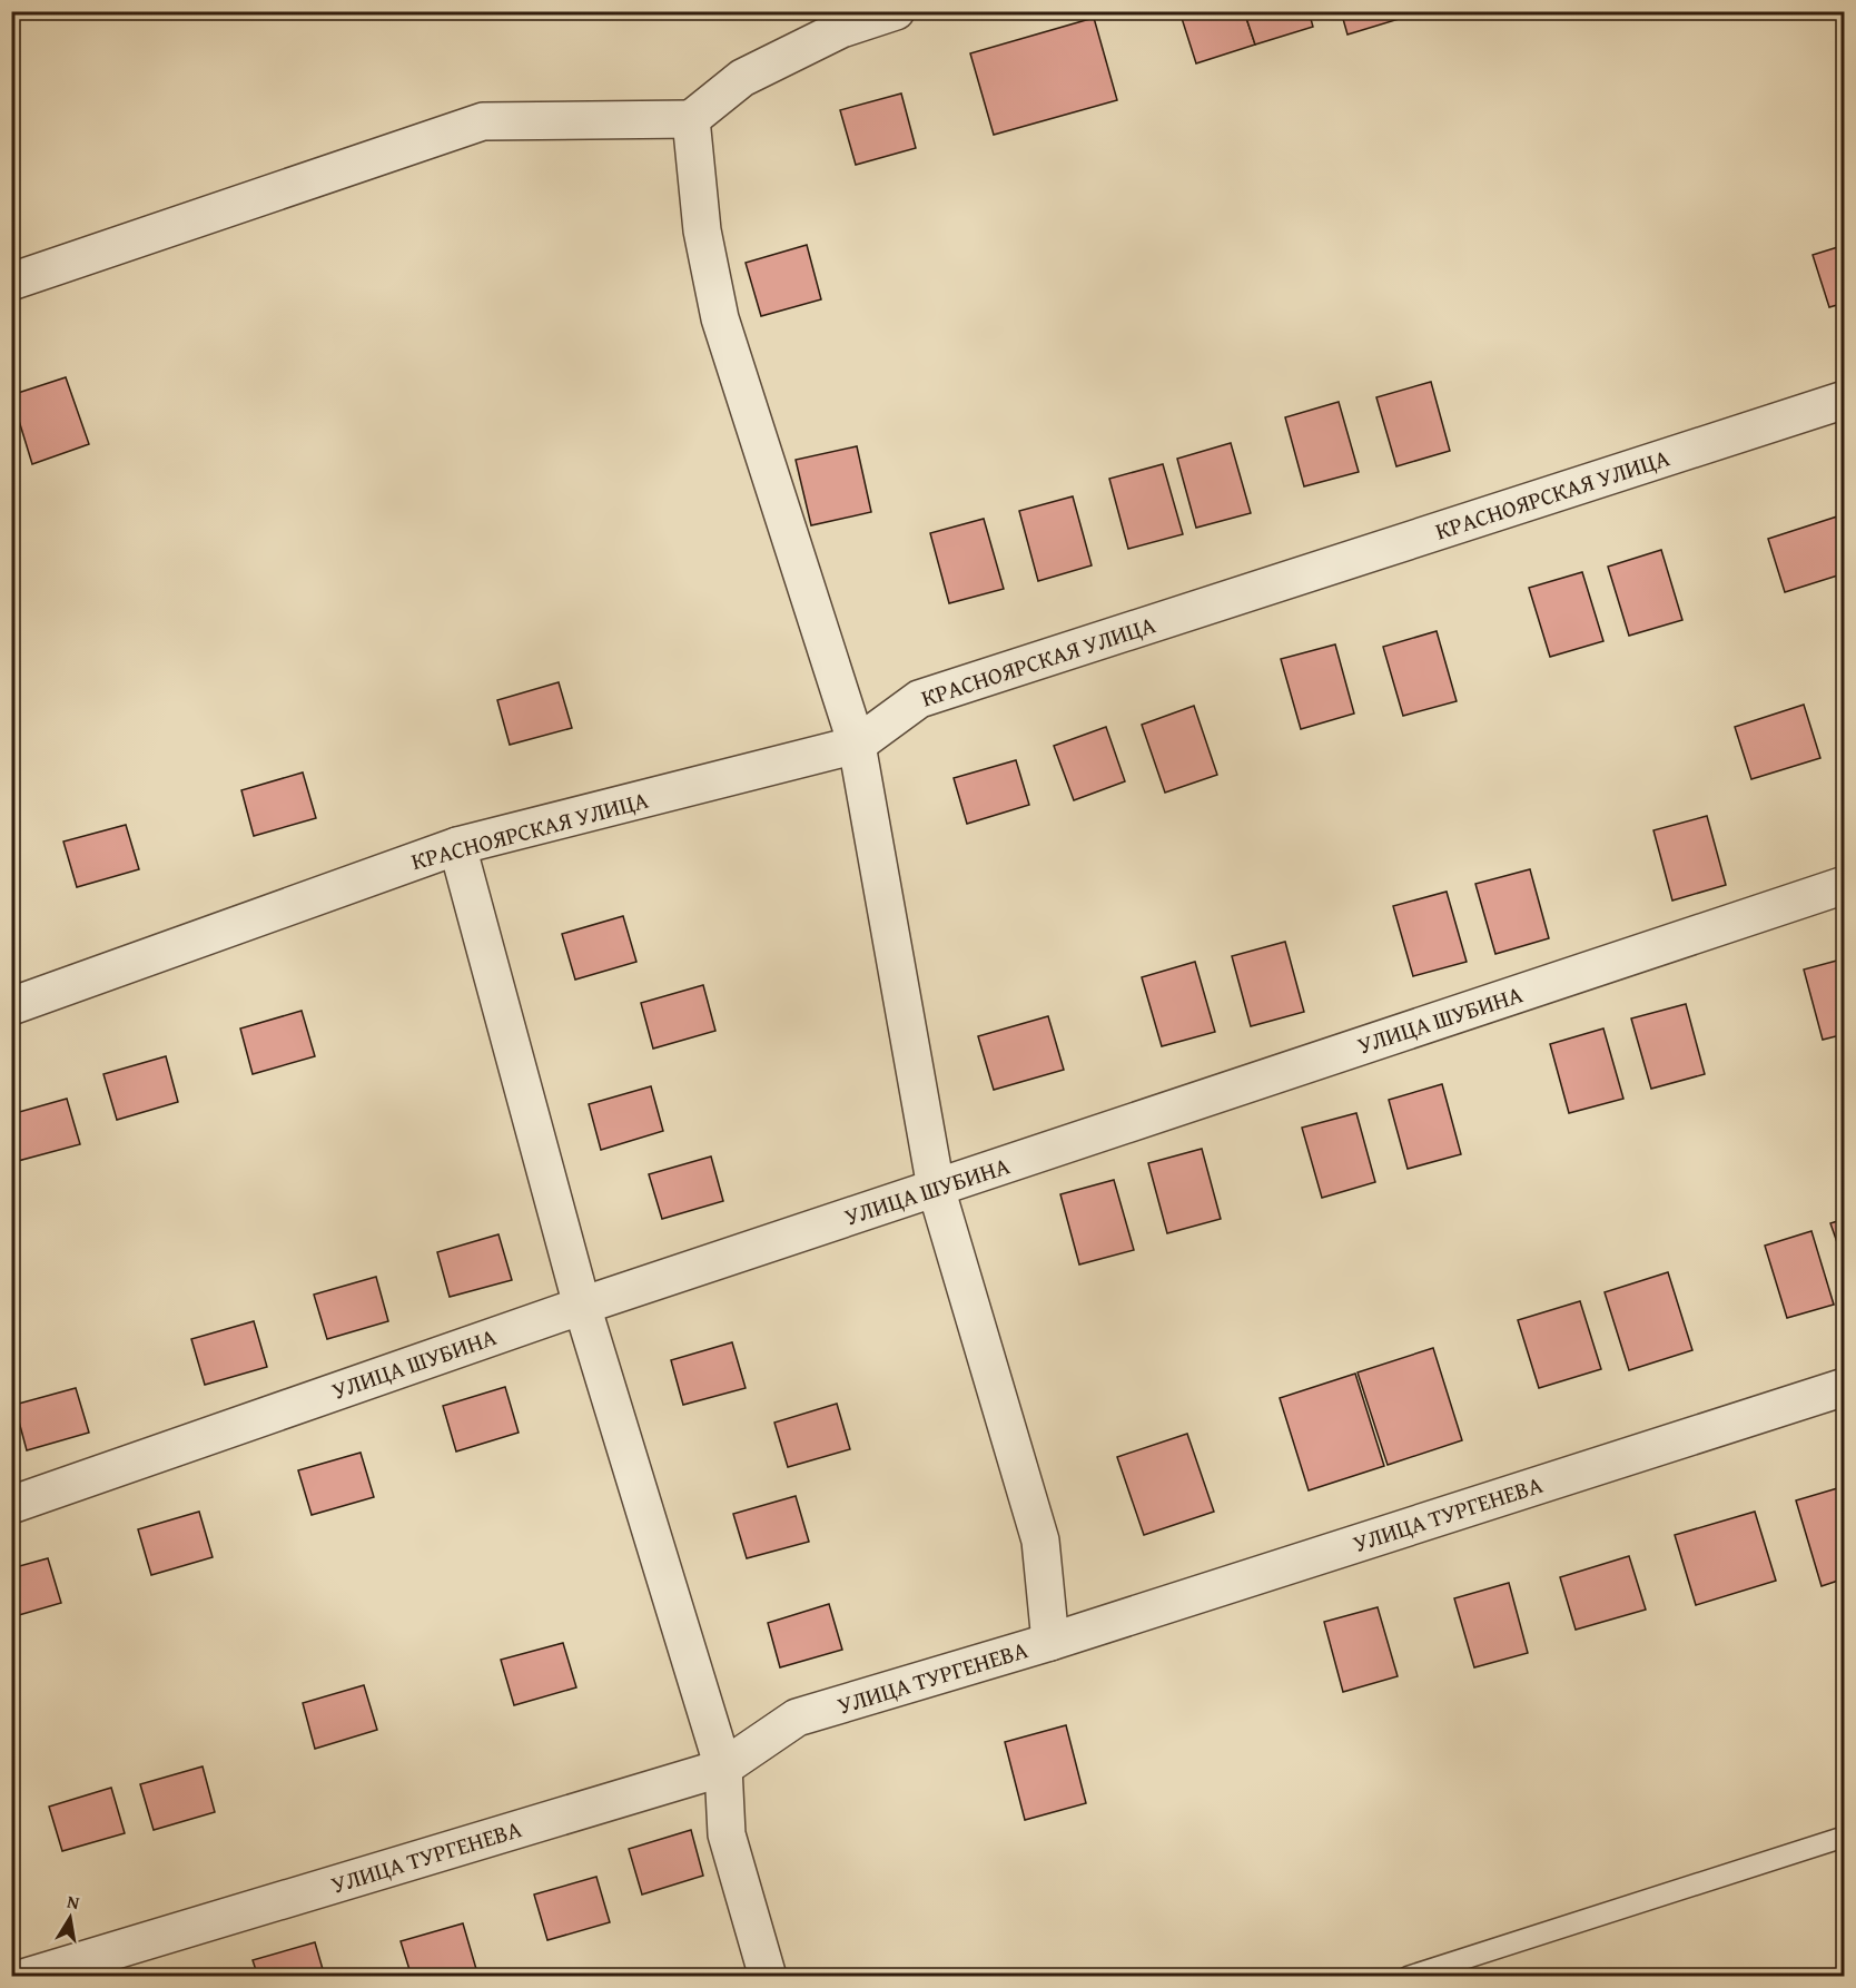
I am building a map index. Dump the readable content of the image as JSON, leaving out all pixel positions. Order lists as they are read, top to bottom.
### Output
{
  "streets": {
    "street": ["КРАСНОЯРСКАЯ УЛИЦА", "УЛИЦА ШУБИНА", "УЛИЦА ТУРГЕНЕВА"]
  },
  "north": "top"
}
